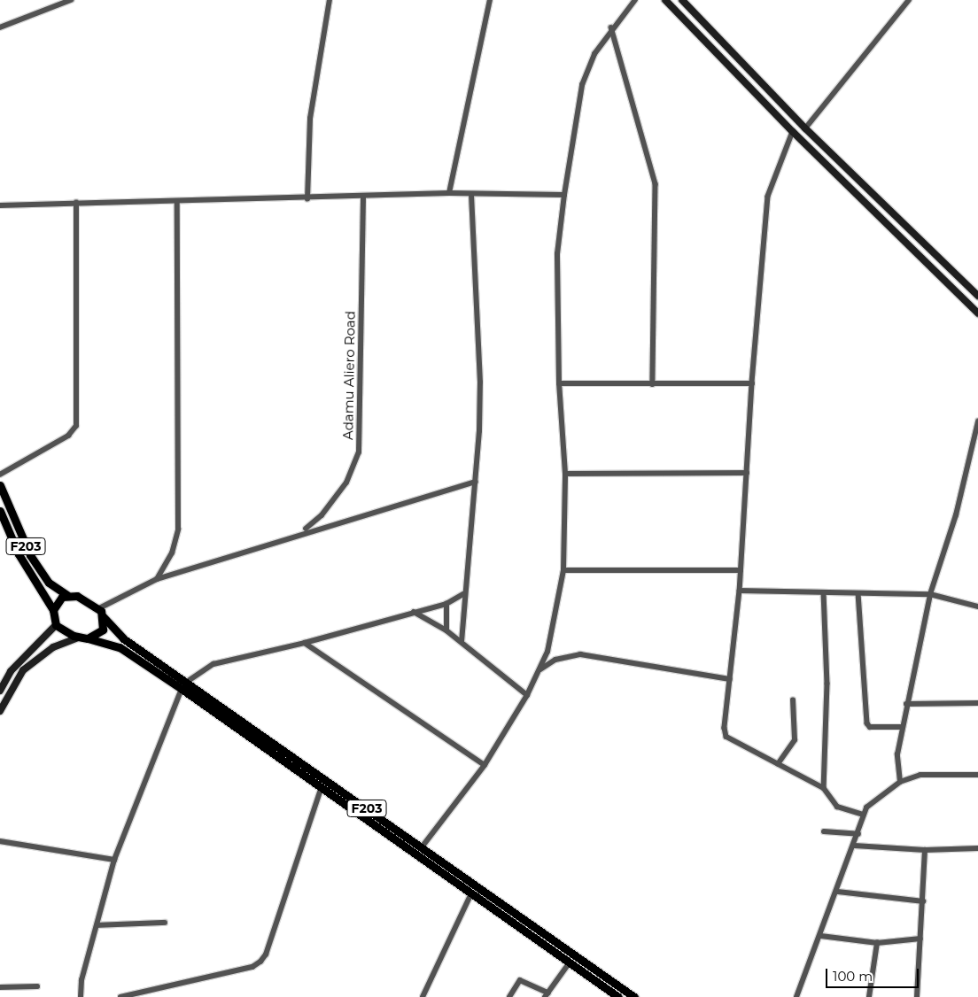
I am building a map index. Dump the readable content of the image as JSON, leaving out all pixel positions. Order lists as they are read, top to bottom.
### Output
{
  "streets": {
    "main road": ["F203"],
    "street": ["Adamu Aliero Road"]
  },
  "scale_bar": "100 m"
}
